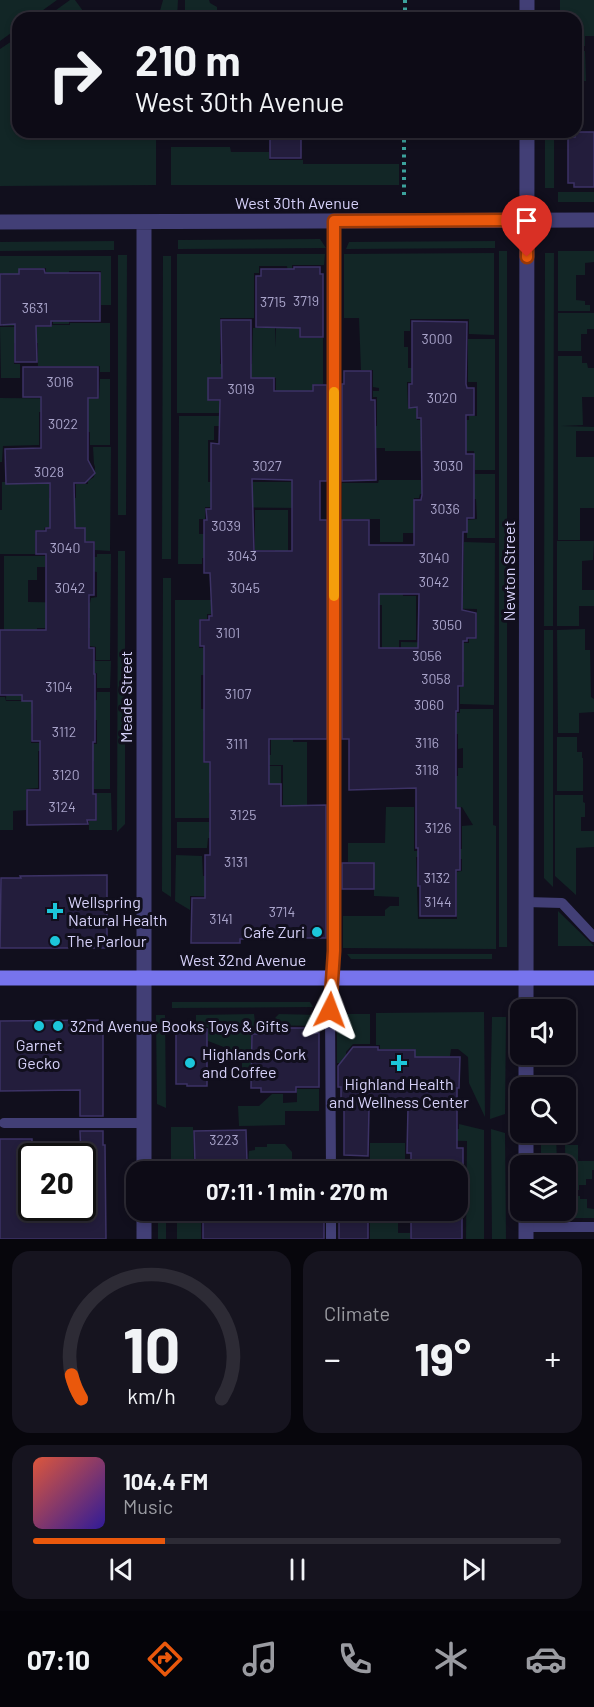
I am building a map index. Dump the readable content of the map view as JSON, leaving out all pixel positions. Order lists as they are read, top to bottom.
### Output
{
  "streets": {
    "street": [
      "West 30th Avenue",
      "Newton Street",
      "Meade Street",
      "West 32nd Avenue"
    ]
  },
  "crossings": [
    ["West 30th Avenue", "Newton Street"],
    ["West 30th Avenue", "Meade Street"],
    ["Newton Street", "West 32nd Avenue"],
    ["Meade Street", "West 32nd Avenue"]
  ],
  "places": {
    "health": ["Wellspring Natural Health", "Highland Health and Wellness Center"],
    "other": [
      "Cafe Zuri",
      "The Parlour",
      "Garnet Gecko",
      "32nd Avenue Books Toys & Gifts",
      "Highlands Cork and Coffee"
    ]
  },
  "house_numbers": [
    "3719",
    "3715",
    "3631",
    "3000",
    "3016",
    "3019",
    "3020",
    "3022",
    "3027",
    "3030",
    "3028",
    "3036",
    "3039",
    "3040",
    "3043",
    "3040",
    "3042",
    "3042",
    "3045",
    "3050",
    "3101",
    "3056",
    "3058",
    "3104",
    "3107",
    "3060",
    "3112",
    "3116",
    "3111",
    "3118",
    "3120",
    "3124",
    "3125",
    "3126",
    "3131",
    "3132",
    "3144",
    "3714",
    "3141",
    "3223"
  ],
  "page": {
    "turn": ["210 m", "West 30th Avenue"],
    "limit": "20",
    "trip": "07:11 · 1 min · 270 m",
    "tile": "Climate",
    "heat": ["−", "19°", "+"],
    "song": ["104.4 FM", "Music"],
    "tabs": "07:10",
    "gauge": ["10", "km/h"]
  }
}
